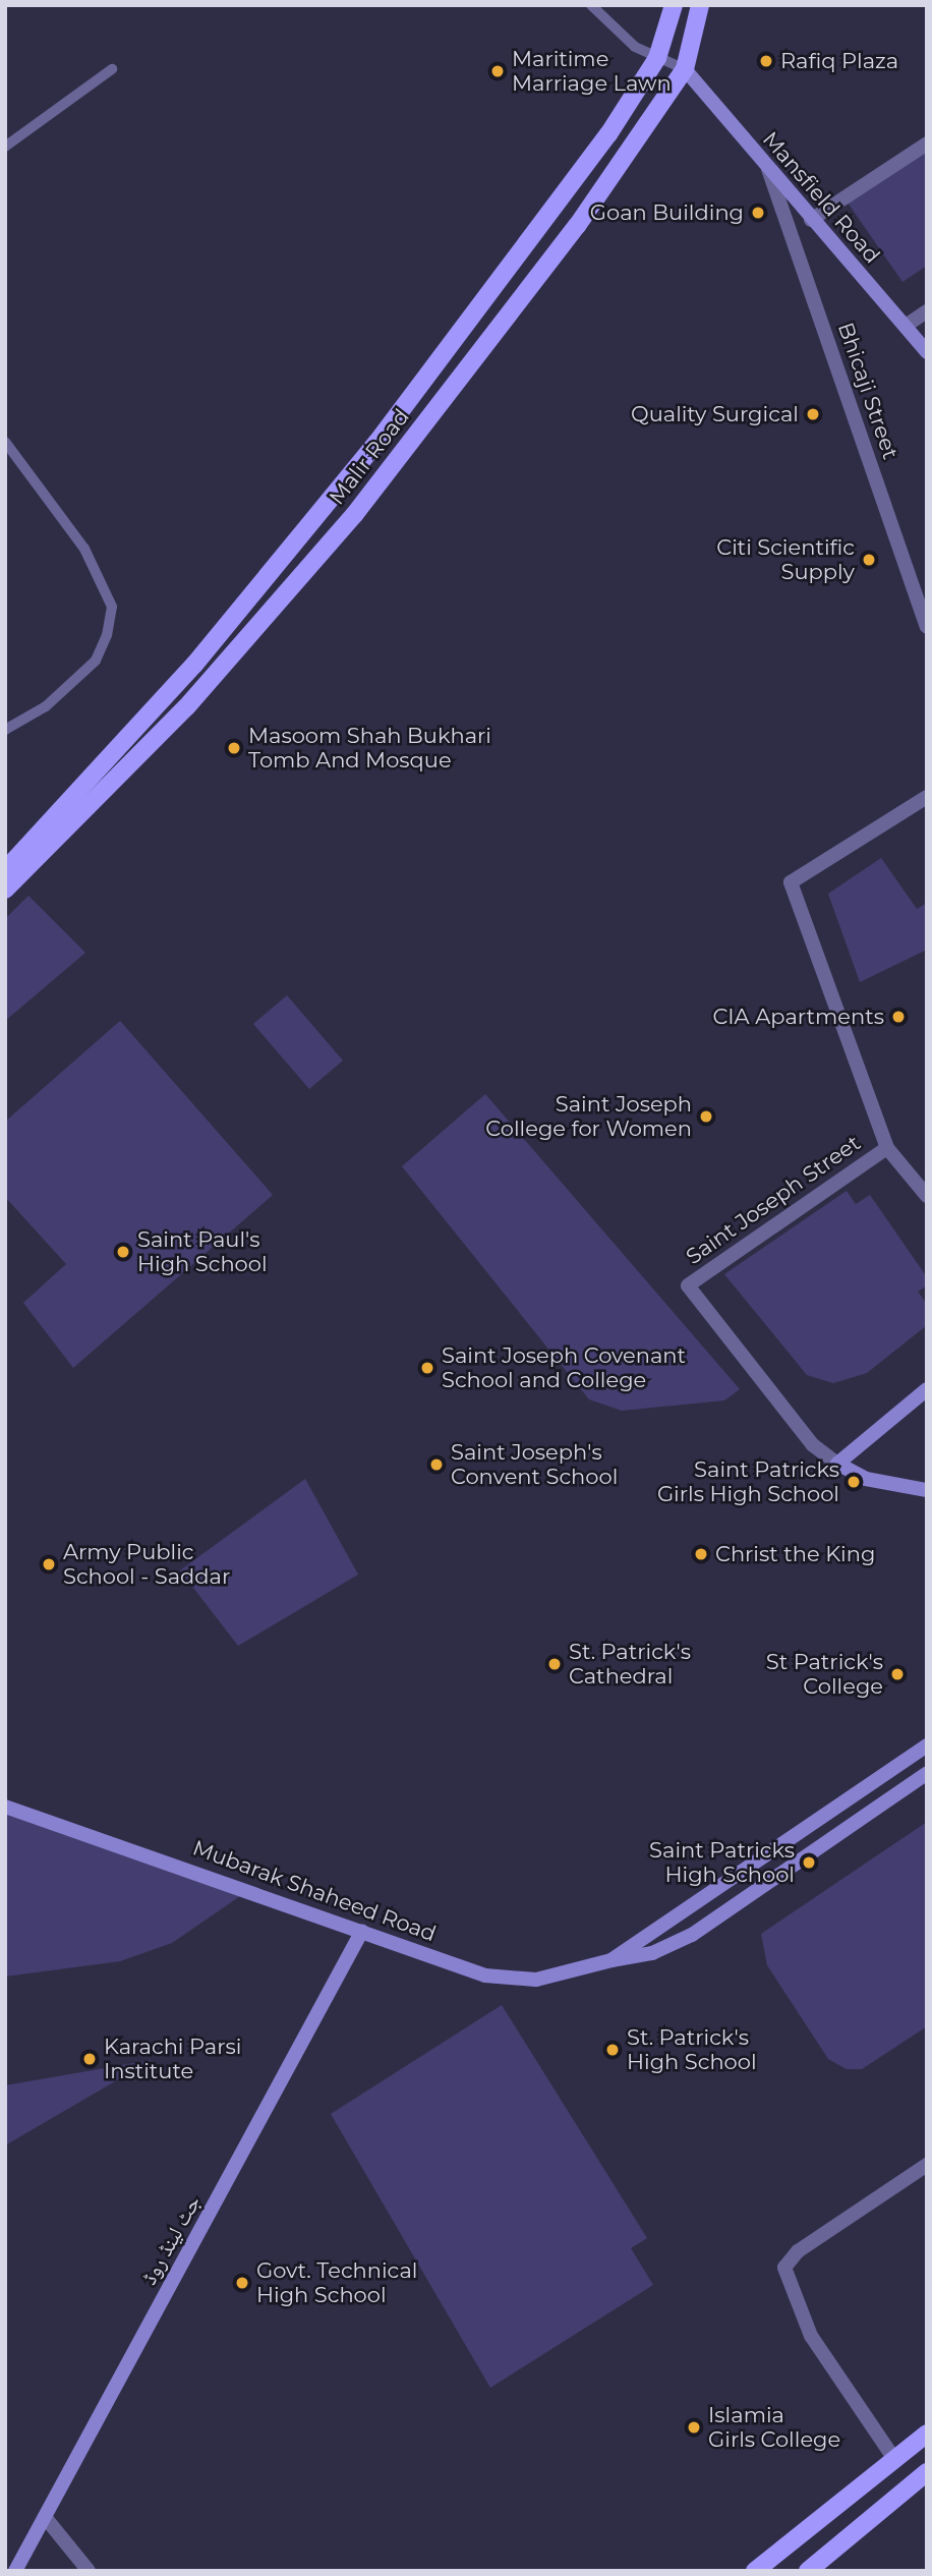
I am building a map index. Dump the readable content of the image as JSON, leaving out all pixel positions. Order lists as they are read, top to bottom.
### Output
{
  "streets": {
    "main road": ["Malir Road"],
    "street": [
      "Mansfield Road",
      "Bhicaji Street",
      "Saint Joseph Street",
      "Mubarak Shaheed Road",
      "جٹ لینڈ روڈ"
    ]
  },
  "crossings": [
    ["Mansfield Road", "Bhicaji Street"],
    ["Mansfield Road", "Malir Road"],
    ["Mubarak Shaheed Road", "جٹ لینڈ روڈ"]
  ],
  "places": [
    "Rafiq Plaza",
    "Maritime Marriage Lawn",
    "Goan Building",
    "Quality Surgical",
    "Citi Scientific Supply",
    "Masoom Shah Bukhari Tomb And Mosque",
    "CIA Apartments",
    "Saint Joseph College for Women",
    "Saint Paul's High School",
    "Saint Joseph Covenant School and College",
    "Saint Joseph's Convent School",
    "Saint Patricks Girls High School",
    "Christ the King",
    "Army Public School - Saddar",
    "St. Patrick's Cathedral",
    "St Patrick's College",
    "Saint Patricks High School",
    "St. Patrick's High School",
    "Karachi Parsi Institute",
    "Govt. Technical High School",
    "Islamia Girls College"
  ]
}
